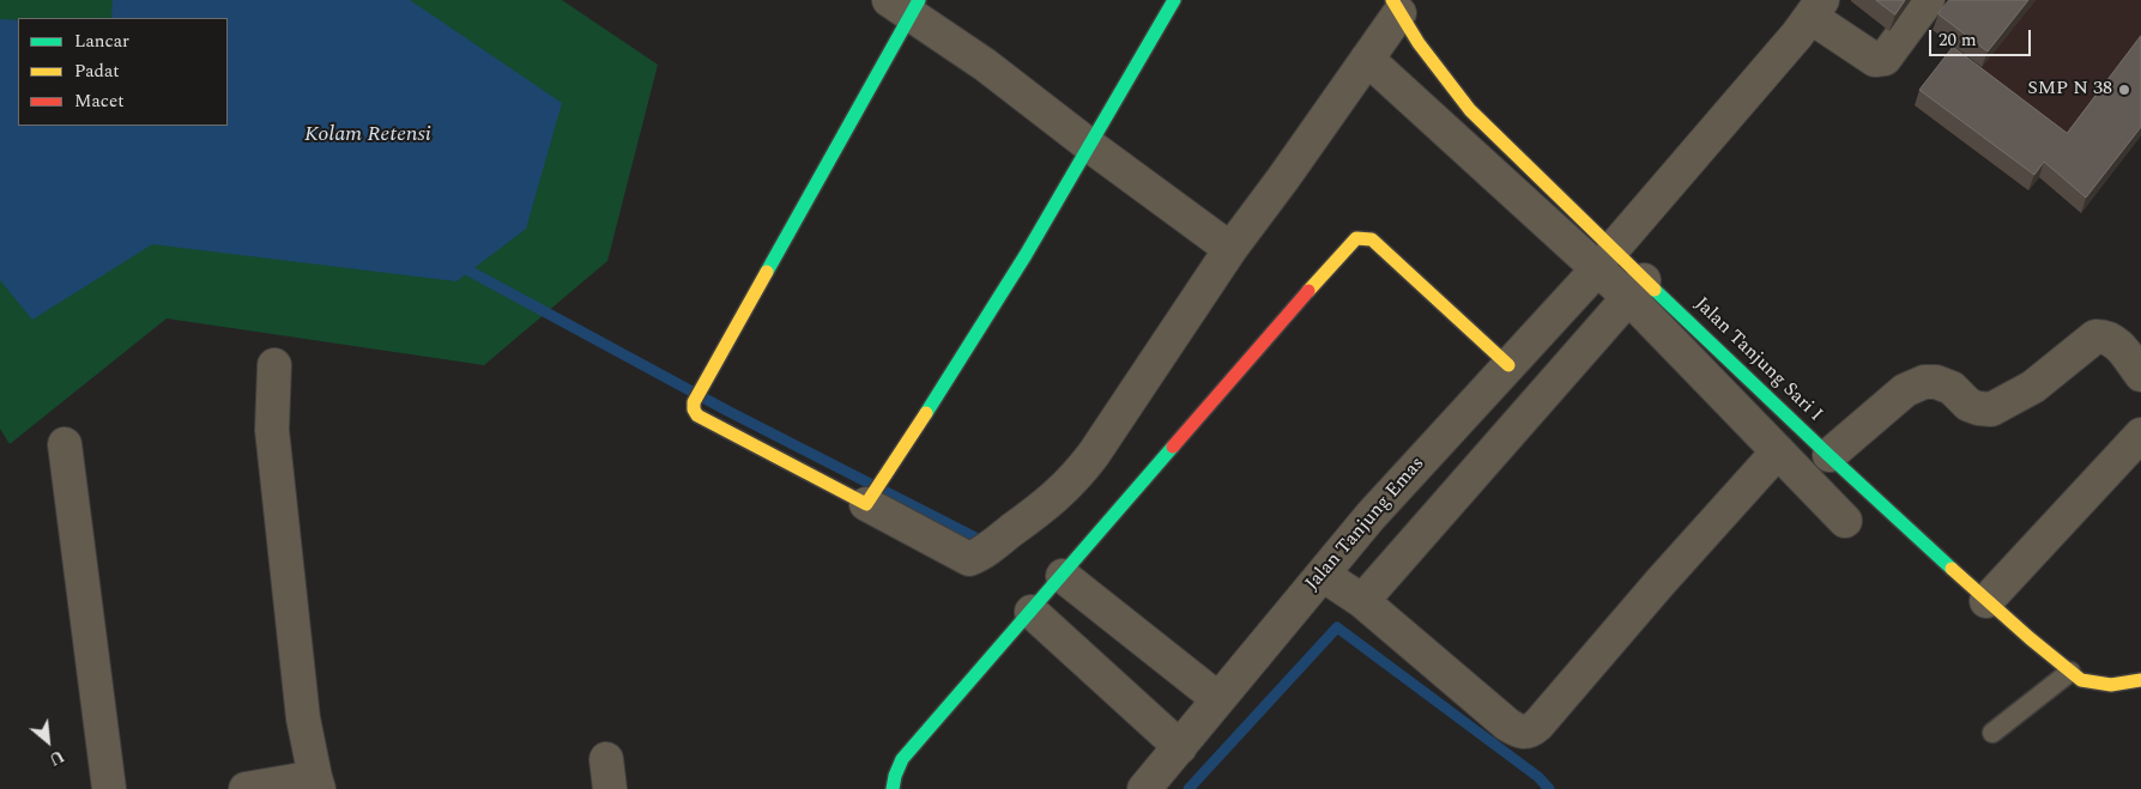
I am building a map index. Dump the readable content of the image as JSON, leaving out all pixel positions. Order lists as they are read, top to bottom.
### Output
{
  "streets": {
    "street": ["Jalan Tanjung Sari I", "Jalan Tanjung Emas"]
  },
  "water": ["Kolam Retensi"],
  "places": ["SMP N 38"],
  "legend": ["Lancar", "Padat", "Macet"],
  "scale_bar": "20 m",
  "north": "bottom right"
}
